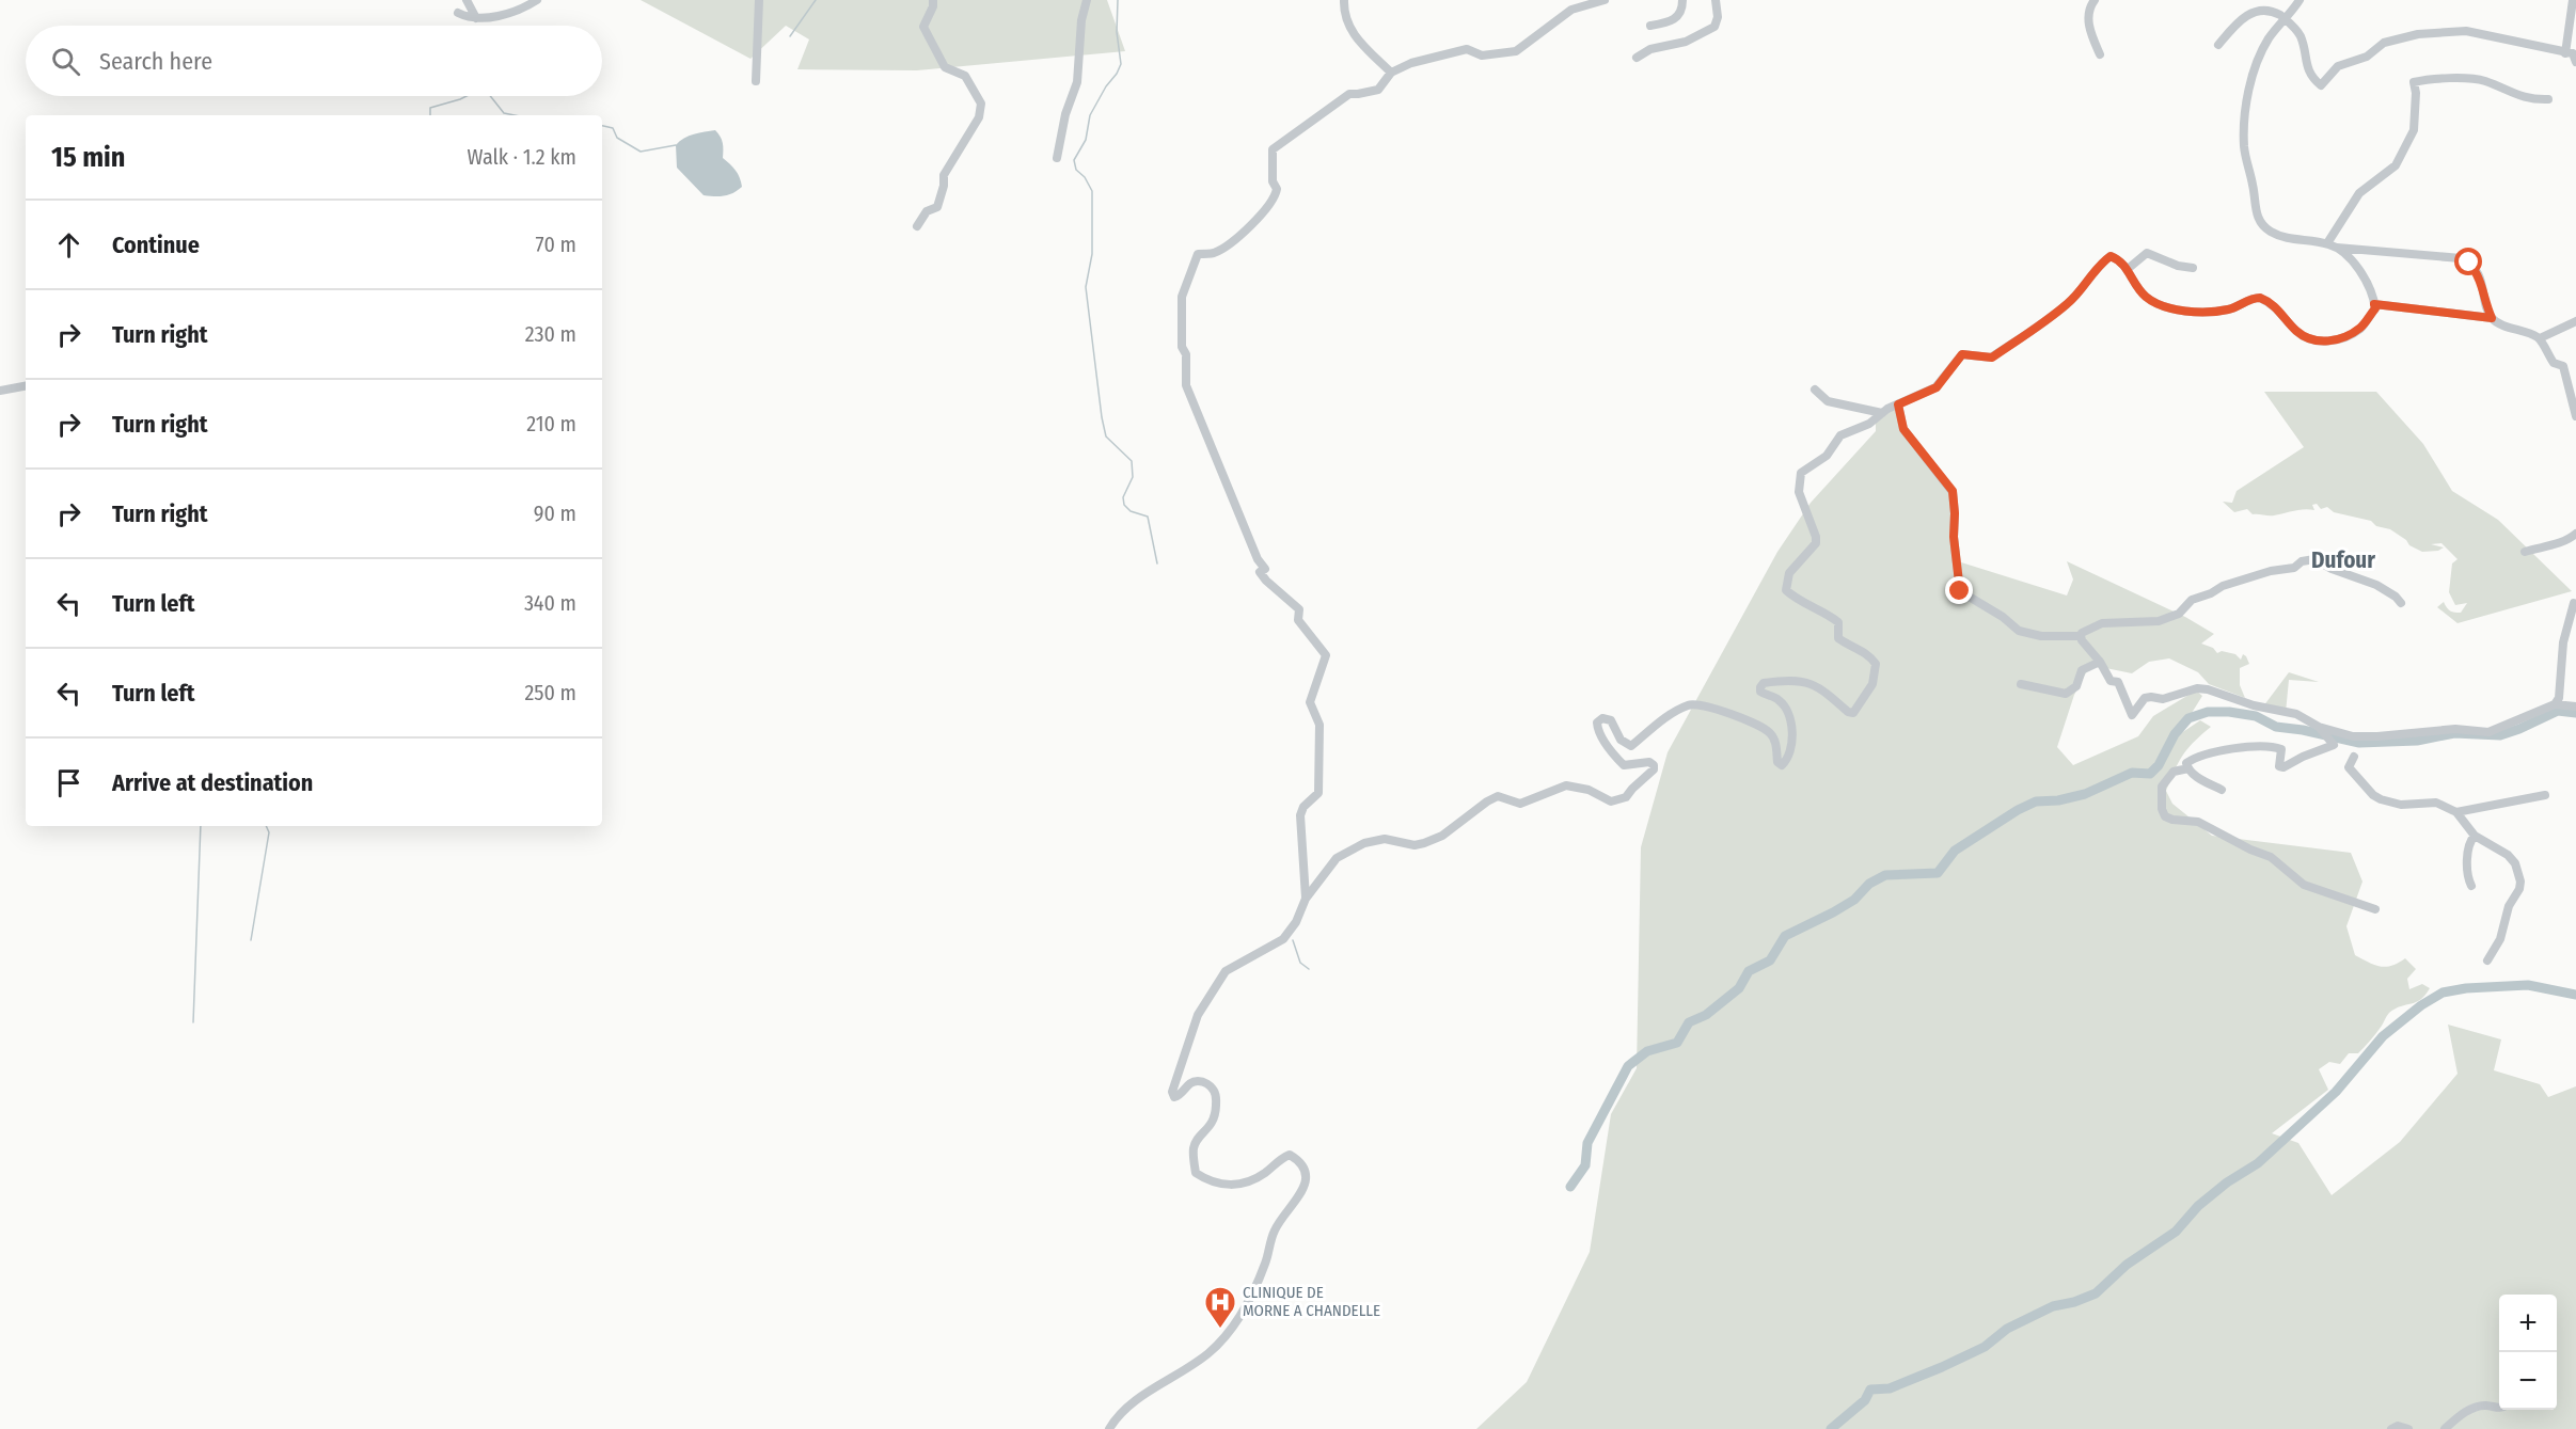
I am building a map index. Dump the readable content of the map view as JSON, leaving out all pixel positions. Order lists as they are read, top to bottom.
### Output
{
  "districts": ["Dufour"],
  "places": {
    "hospital": ["CLINIQUE DE MORNE A CHANDELLE"]
  },
  "page": {
    "search": "Search here",
    "heading": ["15 min", "Walk · 1.2 km"],
    "list": [
      ["Continue", "70 m"],
      ["Turn right", "230 m"],
      ["Turn right", "210 m"],
      ["Turn right", "90 m"],
      ["Turn left", "340 m"],
      ["Turn left", "250 m"],
      "Arrive at destination"
    ],
    "map_buttons": ["+", "−"]
  }
}
